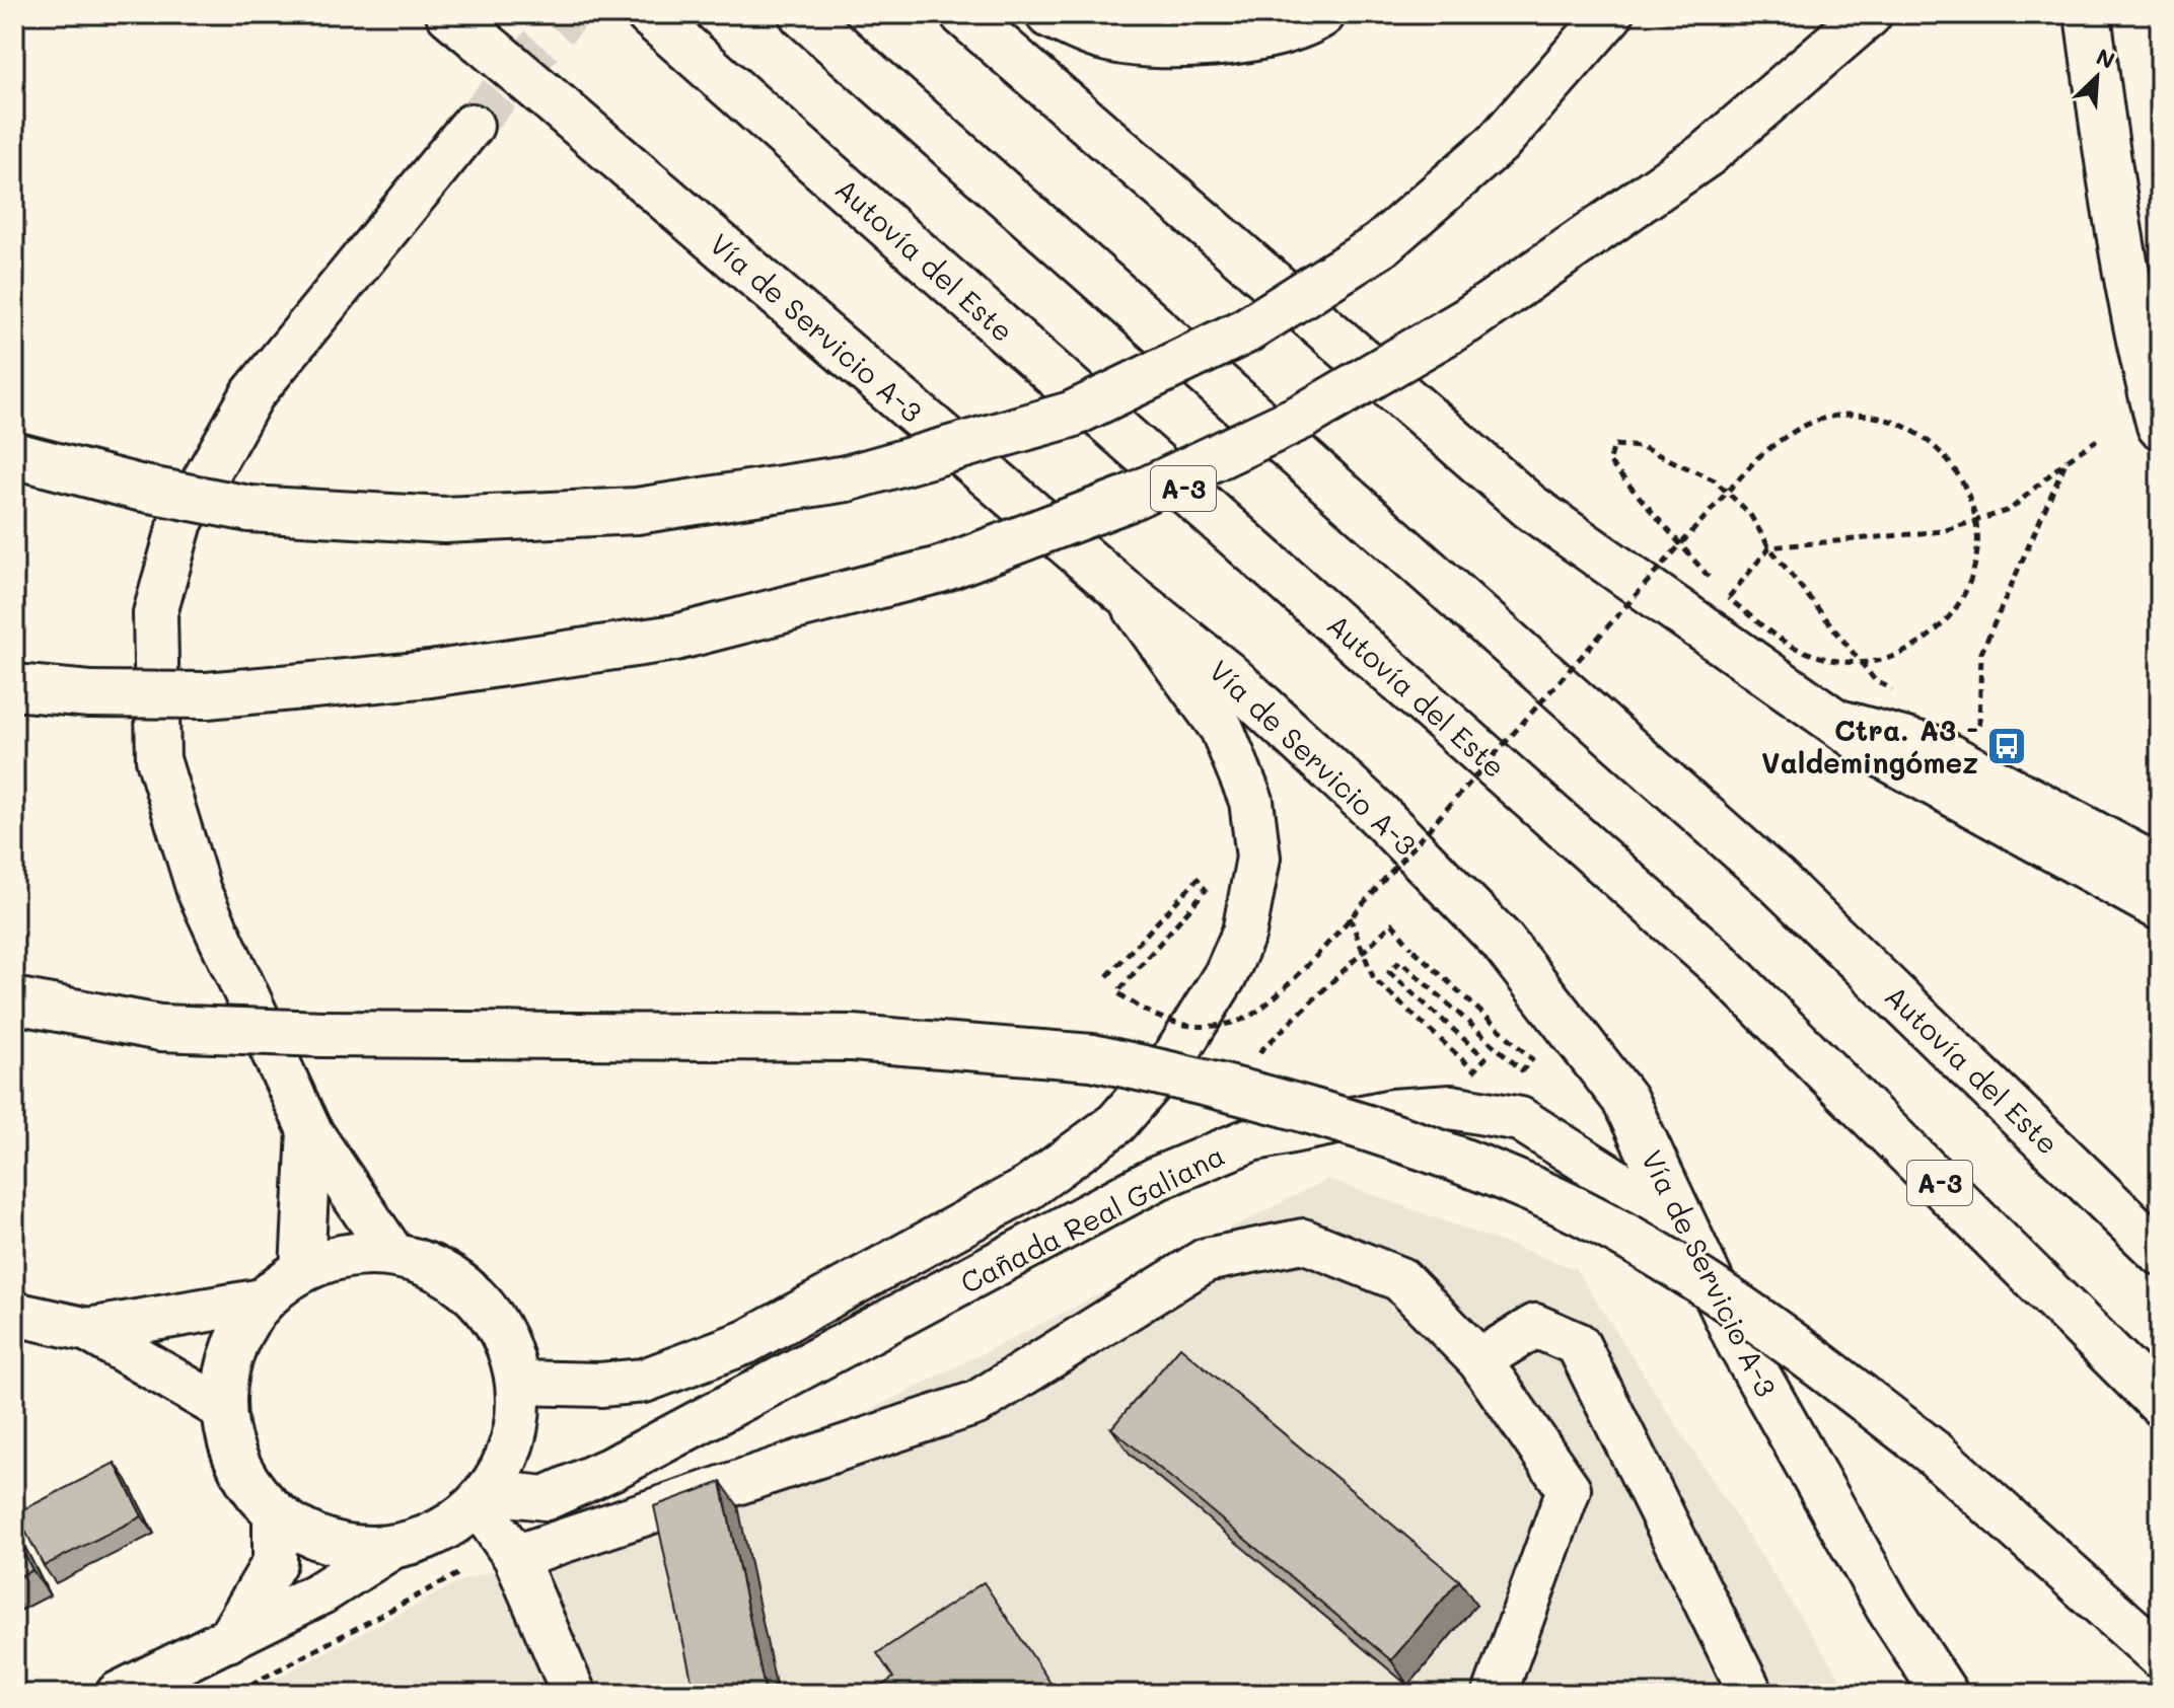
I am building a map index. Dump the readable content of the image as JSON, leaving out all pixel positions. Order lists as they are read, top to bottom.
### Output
{
  "streets": {
    "main road": ["Autovía del Este", "Vía de Servicio A-3", "A-3"],
    "street": ["Cañada Real Galiana"]
  },
  "crossings": [
    ["Vía de Servicio A-3", "Cañada Real Galiana"]
  ],
  "places": {
    "bus stop": ["Ctra. A3 - Valdemingómez"]
  },
  "north": "top right"
}
